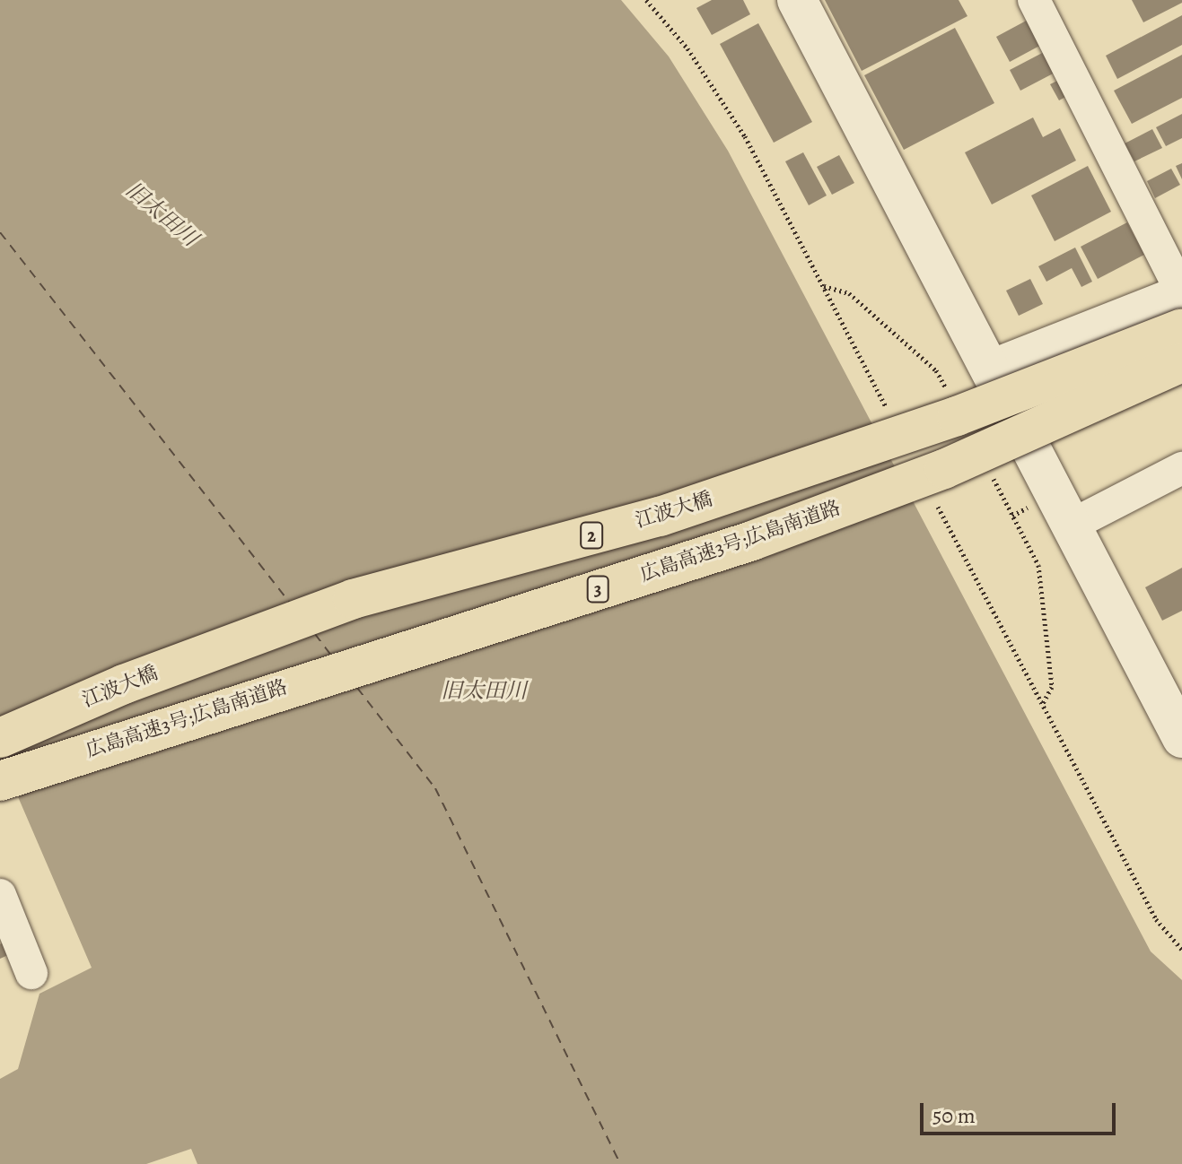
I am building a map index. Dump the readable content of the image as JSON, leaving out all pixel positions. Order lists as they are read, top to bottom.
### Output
{
  "streets": {
    "highway": [
      "江波大橋",
      "2",
      "広島高速3号;広島南道路",
      "3"
    ]
  },
  "water": ["旧太田川"],
  "scale_bar": "50 m"
}
